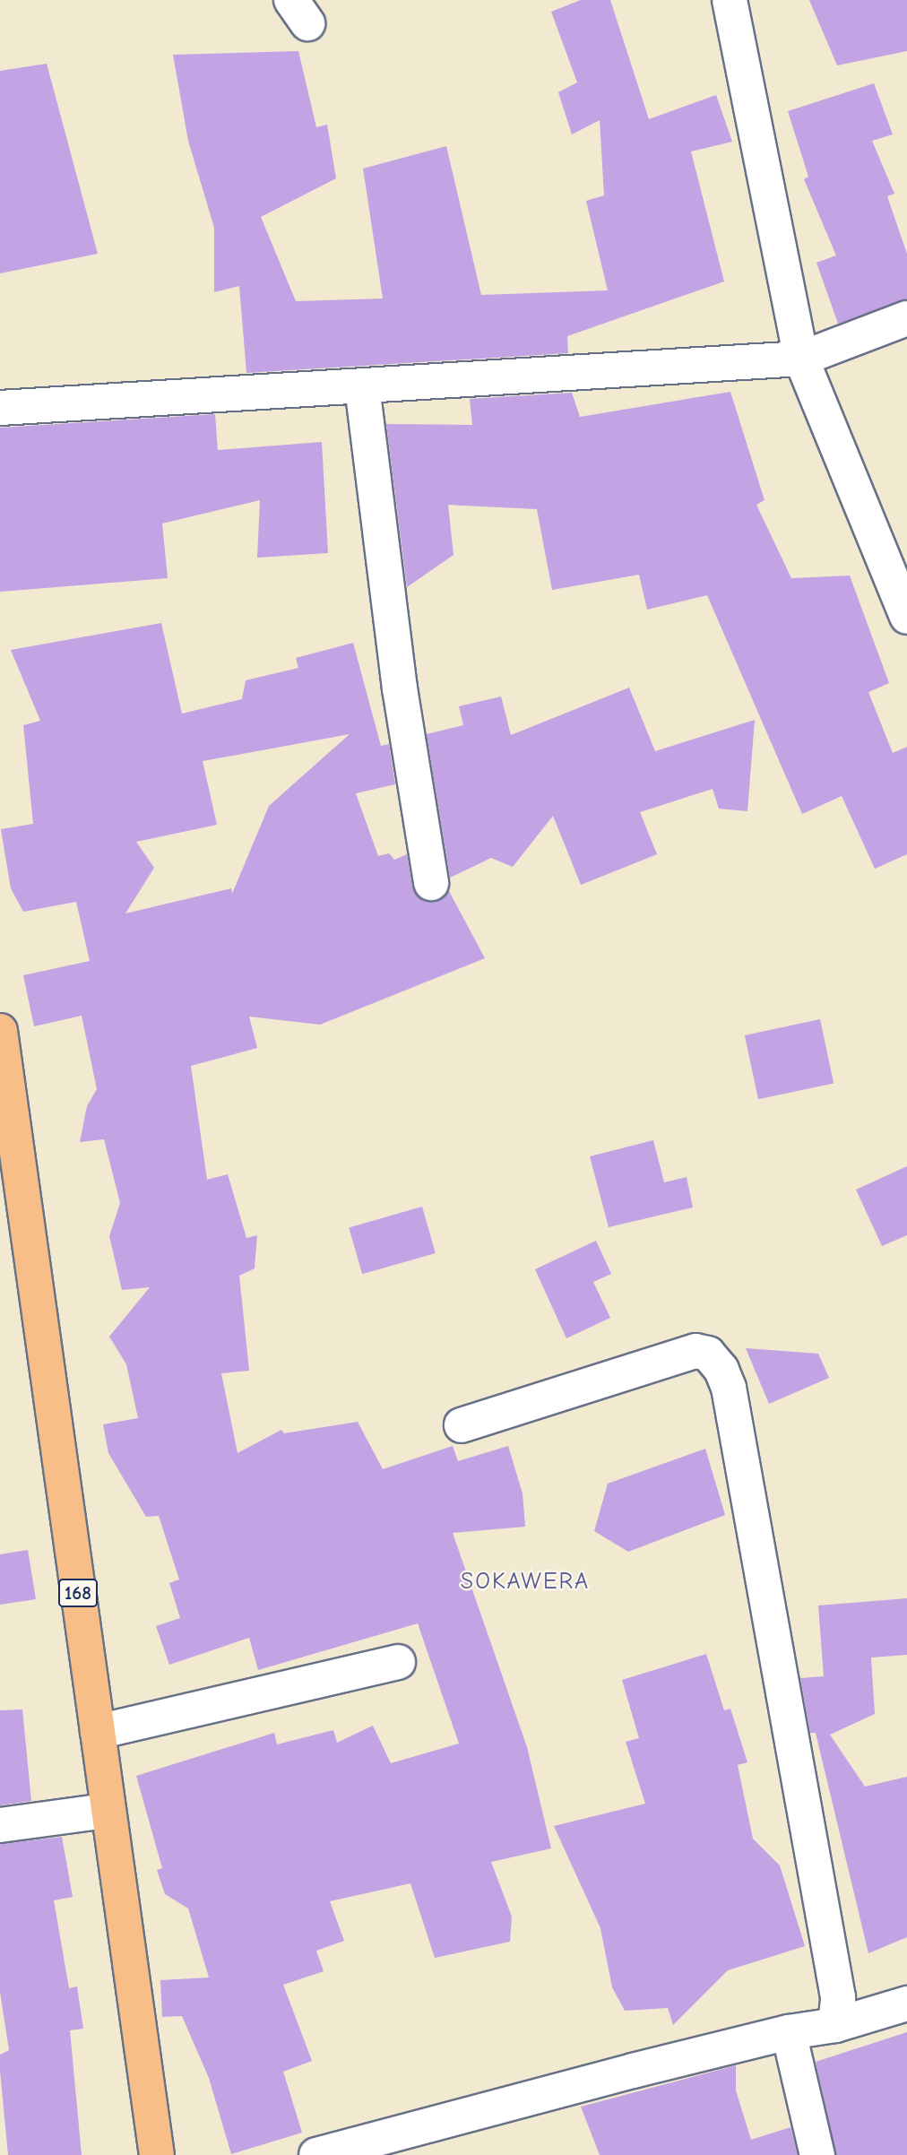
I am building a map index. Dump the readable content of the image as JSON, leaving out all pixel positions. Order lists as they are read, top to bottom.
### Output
{
  "streets": {
    "main road": ["168"]
  },
  "districts": ["SOKAWERA"]
}
